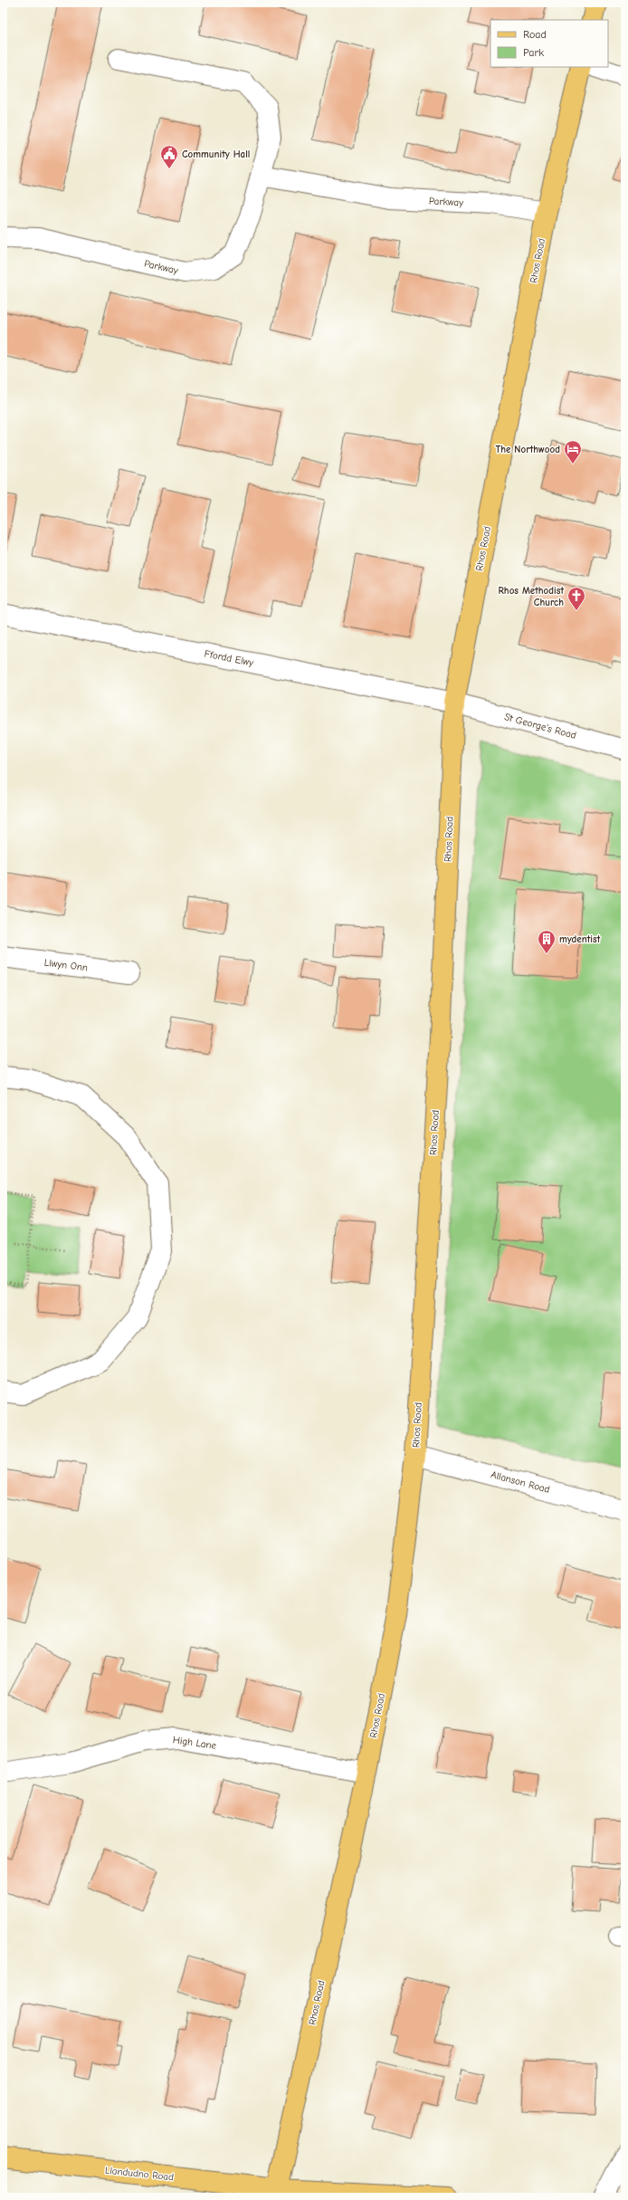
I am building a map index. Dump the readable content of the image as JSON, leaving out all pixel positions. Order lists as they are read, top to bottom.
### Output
{
  "streets": {
    "main road": ["Rhos Road", "Llandudno Road"],
    "street": [
      "Parkway",
      "Ffordd Elwy",
      "St George's Road",
      "Llwyn Onn",
      "Allanson Road",
      "High Lane"
    ]
  },
  "crossings": [
    ["Parkway", "Rhos Road"],
    ["Rhos Road", "Ffordd Elwy"],
    ["Rhos Road", "St George's Road"],
    ["Rhos Road", "Allanson Road"],
    ["Rhos Road", "High Lane"],
    ["Rhos Road", "Llandudno Road"],
    ["Ffordd Elwy", "St George's Road"]
  ],
  "places": {
    "public building": ["Community Hall"],
    "hotel": ["The Northwood"],
    "church": ["Rhos Methodist Church"],
    "building": ["mydentist"]
  },
  "legend": ["Road", "Park"]
}
